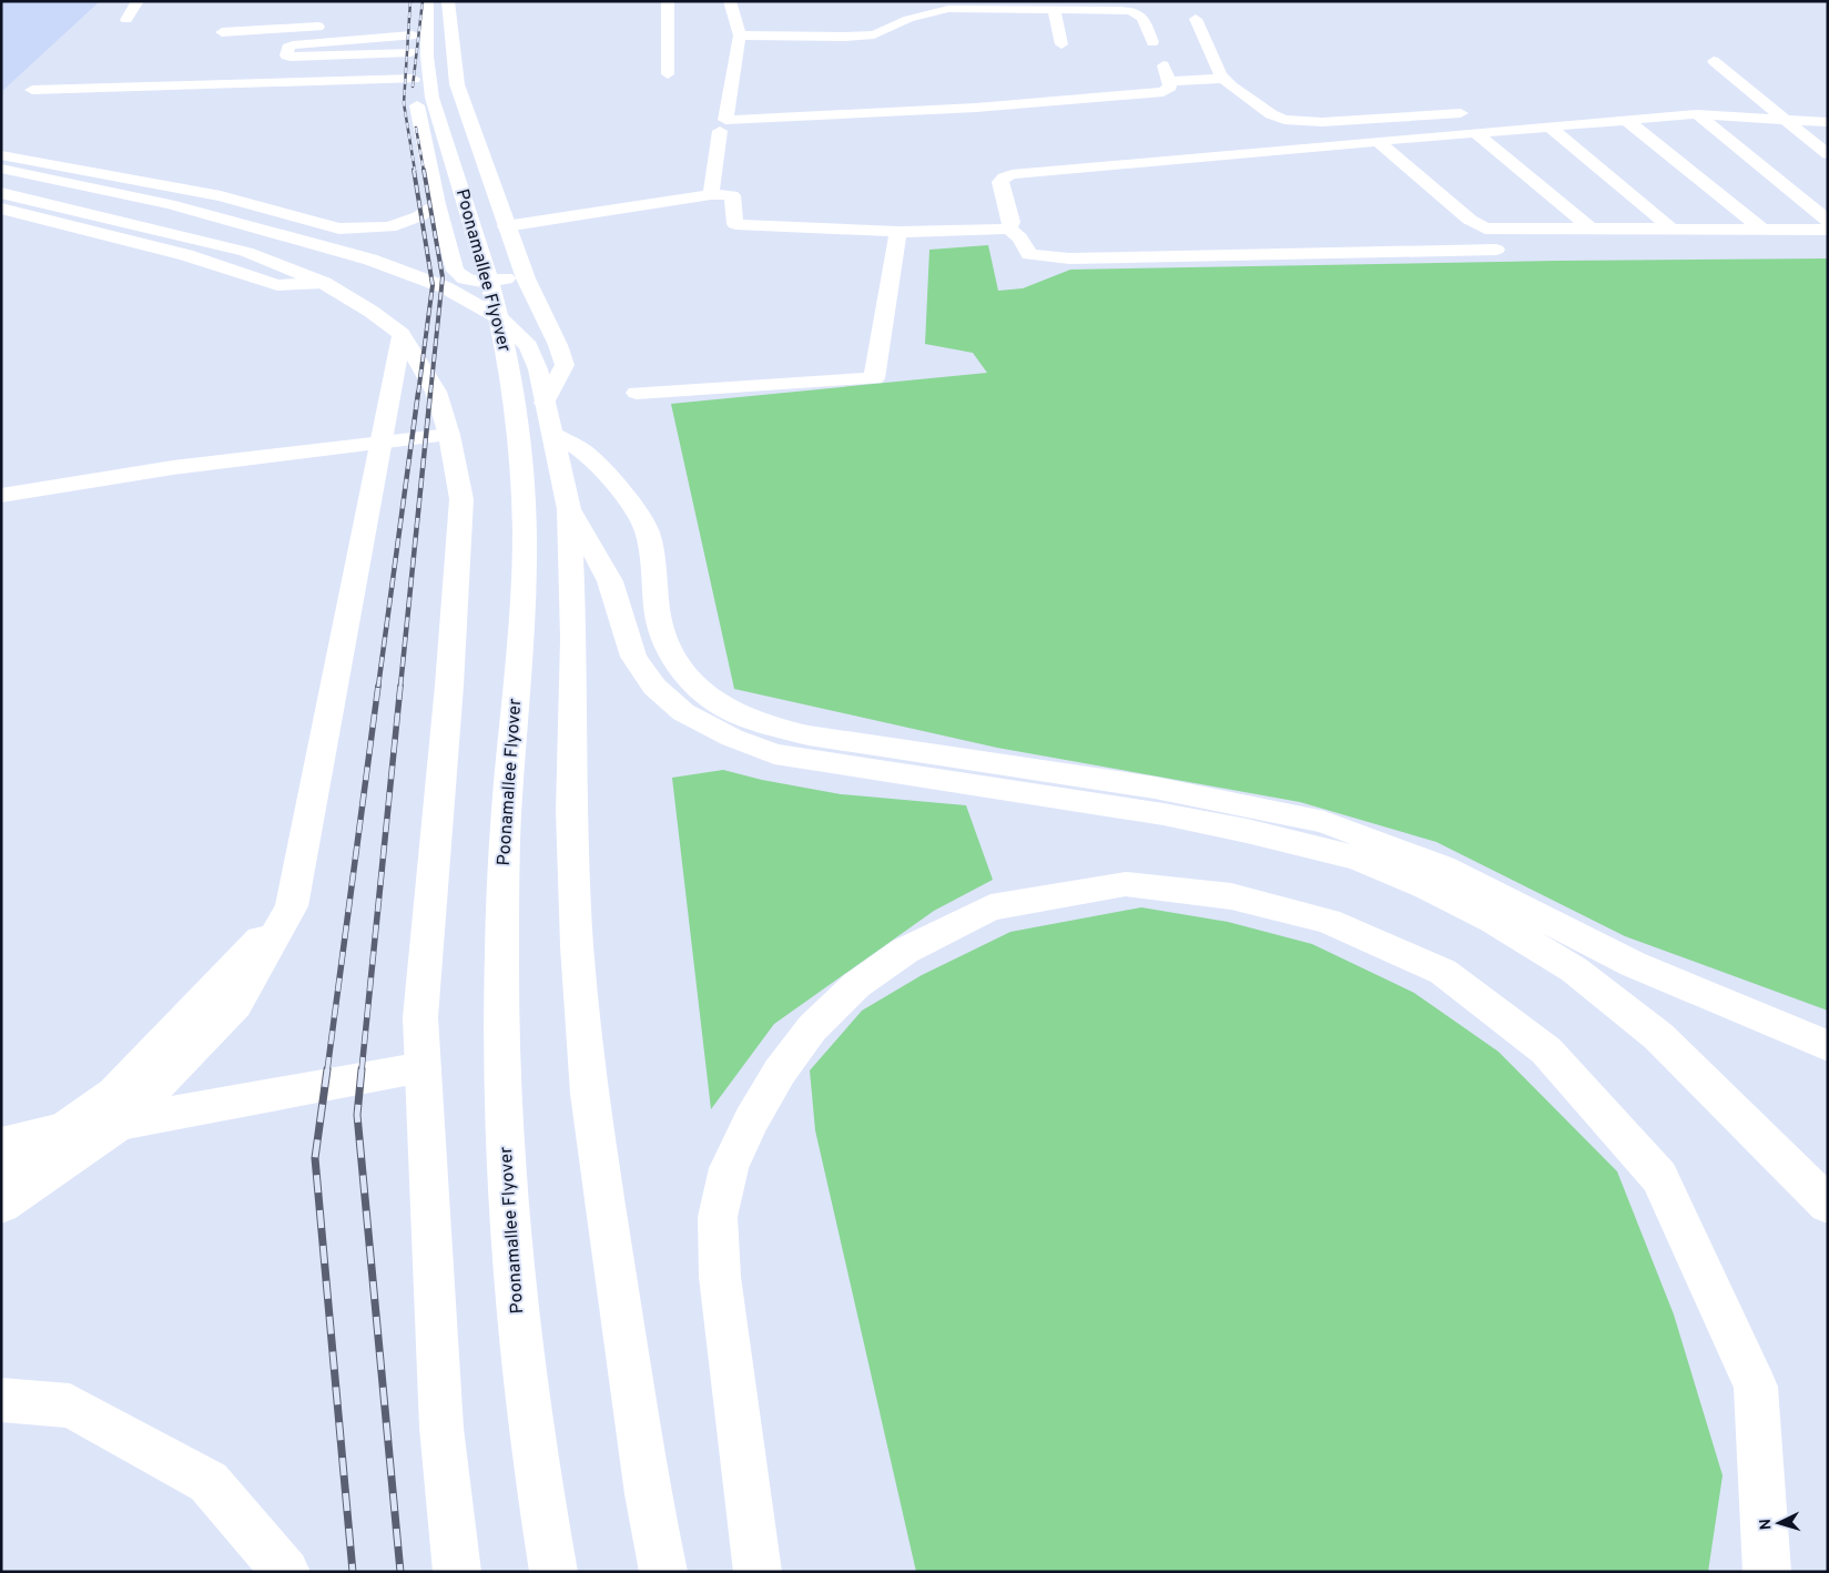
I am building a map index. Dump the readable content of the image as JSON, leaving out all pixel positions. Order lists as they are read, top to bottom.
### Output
{
  "streets": {
    "main road": ["Poonamallee Flyover"]
  },
  "north": "left"
}
